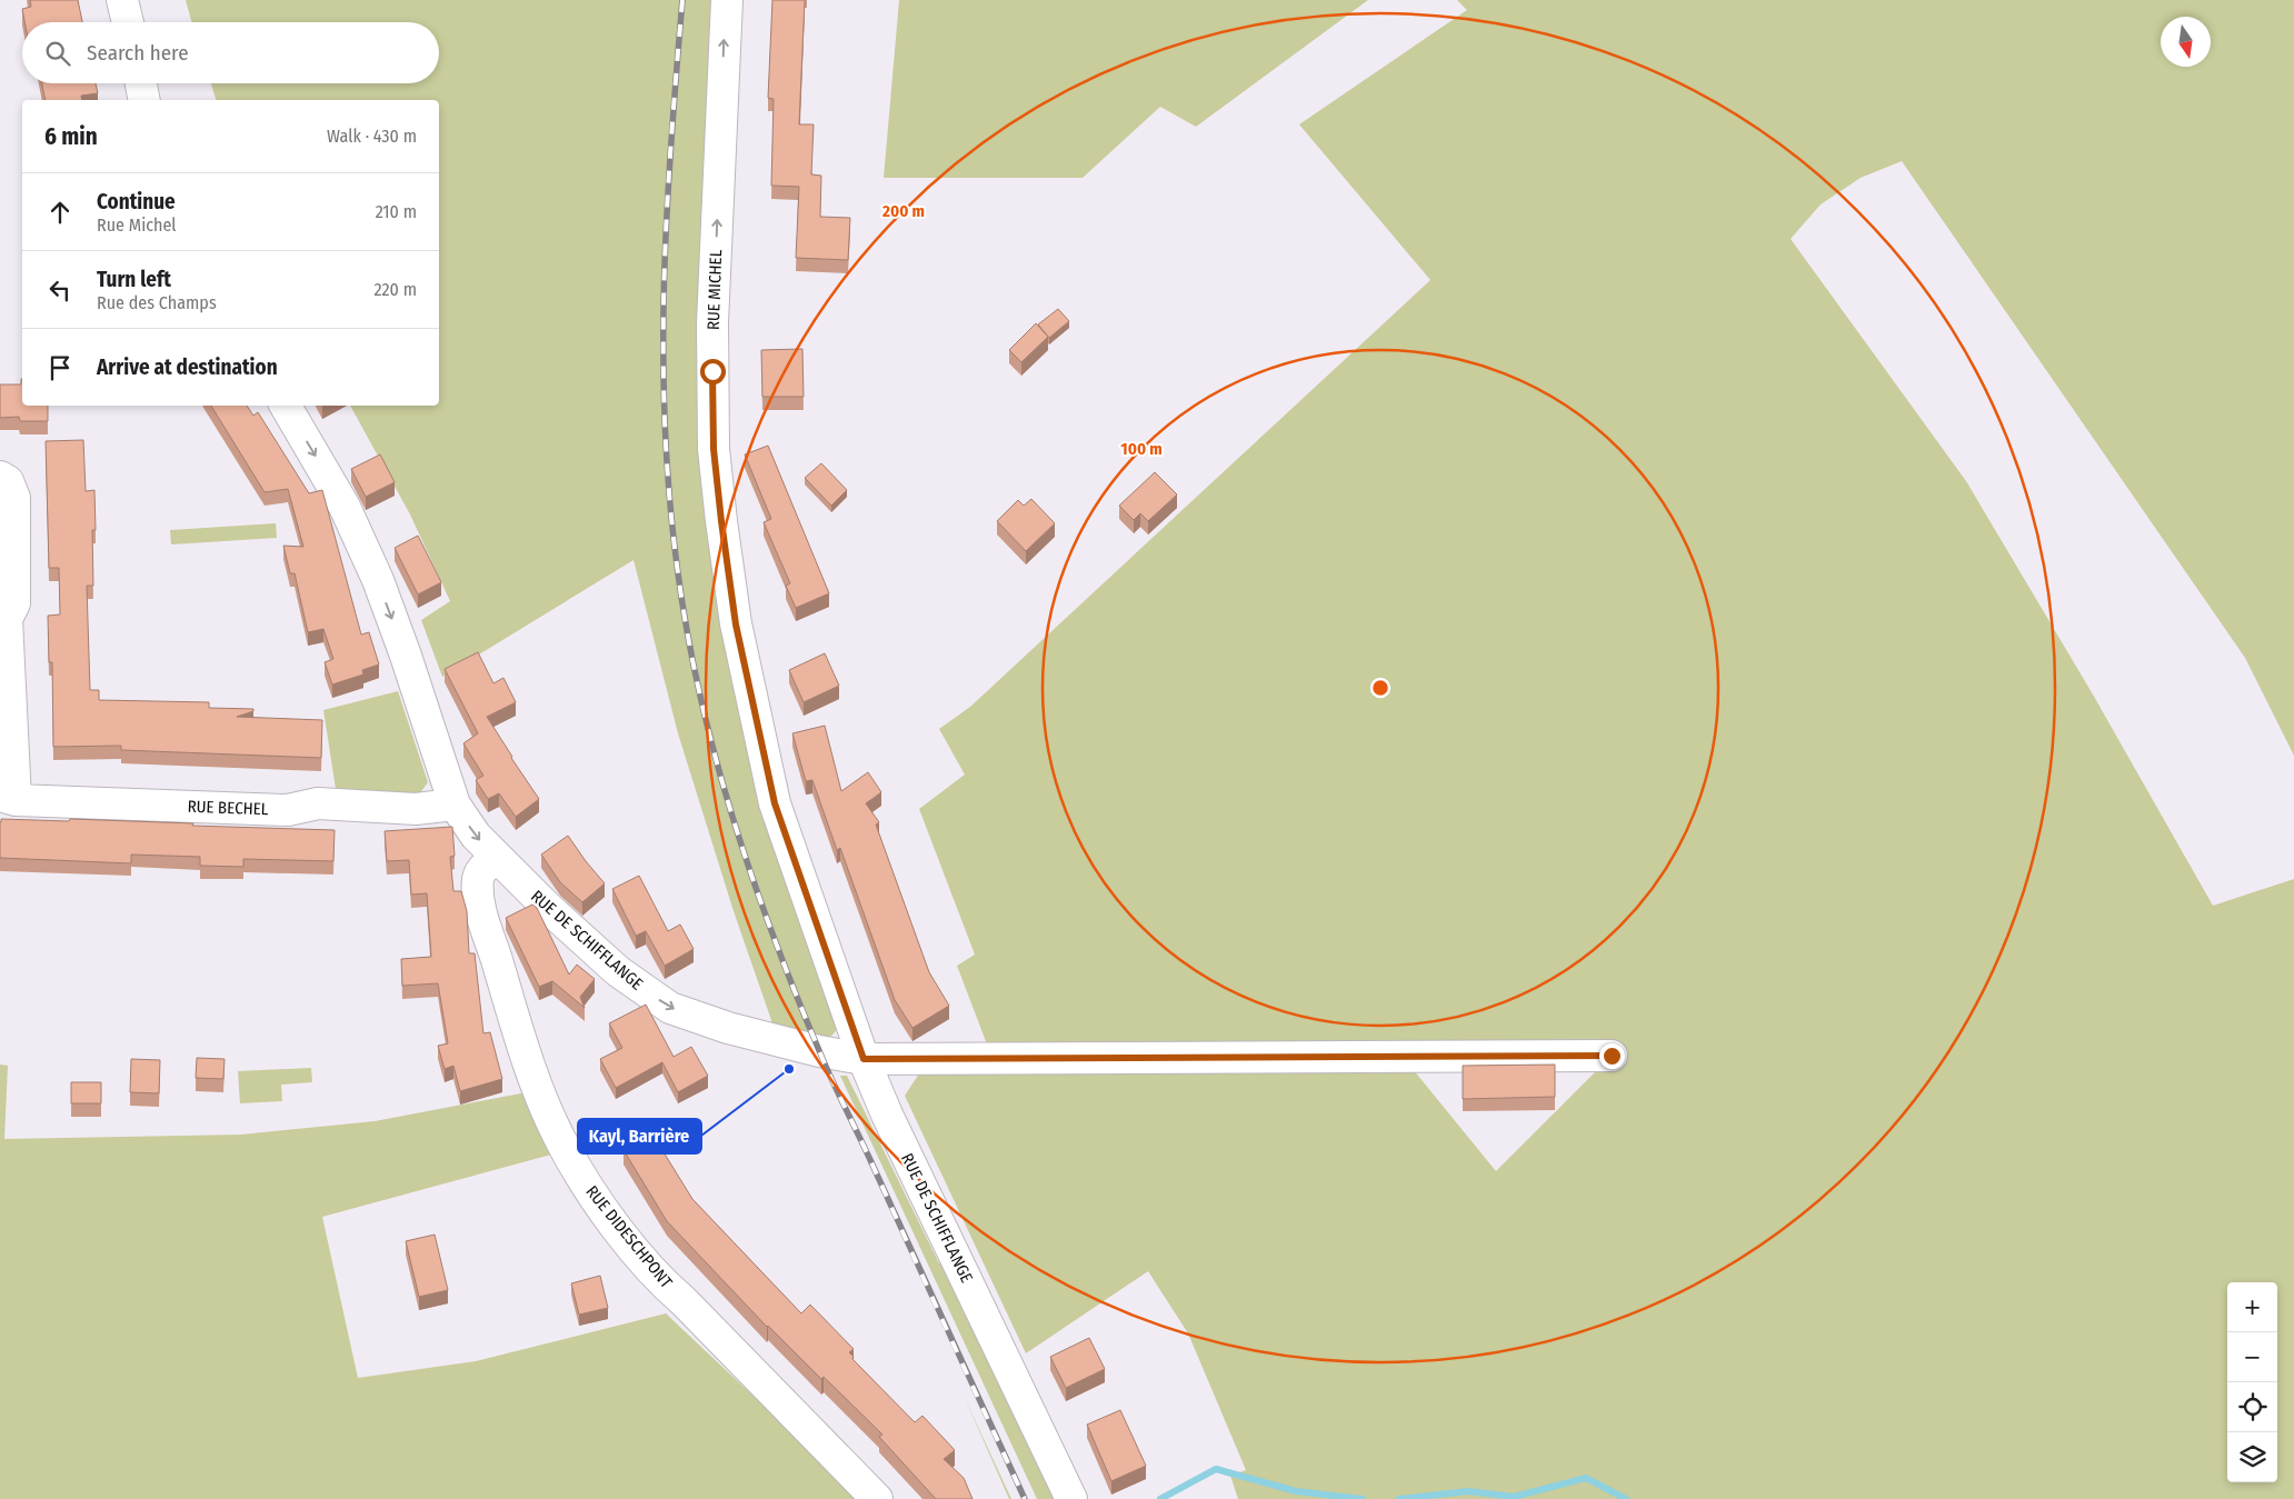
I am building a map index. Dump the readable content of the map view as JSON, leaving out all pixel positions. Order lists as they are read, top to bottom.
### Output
{
  "streets": {
    "street": [
      "RUE MICHEL",
      "RUE BECHEL",
      "RUE DE SCHIFFLANGE",
      "RUE DIDESCHPONT"
    ]
  },
  "crossings": [
    ["RUE MICHEL", "RUE DE SCHIFFLANGE"],
    ["RUE BECHEL", "RUE DE SCHIFFLANGE"],
    ["RUE DE SCHIFFLANGE", "RUE DIDESCHPONT"]
  ],
  "one_way": ["RUE MICHEL", "RUE DE SCHIFFLANGE"],
  "places": ["Kayl, Barrière"],
  "north": "bottom",
  "page": {
    "search": "Search here",
    "heading": ["6 min", "Walk · 430 m"],
    "list": [
      ["Continue", "Rue Michel", "210 m"],
      ["Turn left", "Rue des Champs", "220 m"],
      "Arrive at destination"
    ],
    "map_buttons": ["+", "−"]
  },
  "rings": ["200 m", "100 m"]
}
